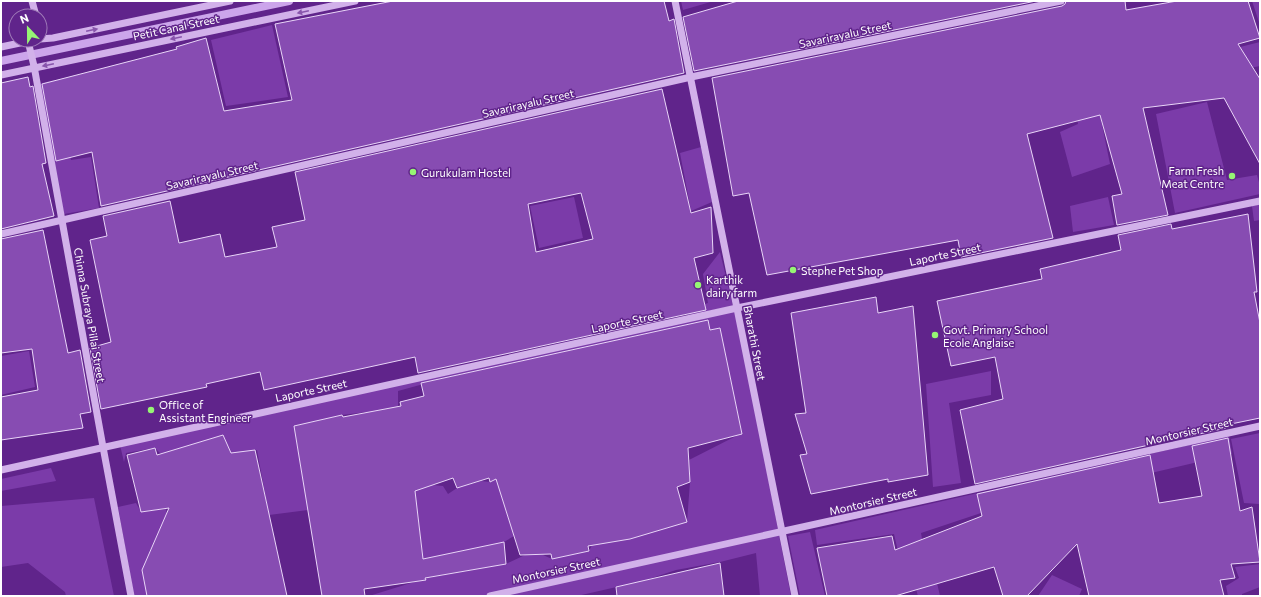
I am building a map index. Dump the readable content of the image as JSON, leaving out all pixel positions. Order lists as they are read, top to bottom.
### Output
{
  "streets": {
    "street": [
      "Petit Canal Street",
      "Savarirayalu Street",
      "Laporte Street",
      "Chinna Subraya Pillai Street",
      "Bharathi Street",
      "Montorsier Street"
    ]
  },
  "crossings": [
    ["Petit Canal Street", "Chinna Subraya Pillai Street"],
    ["Savarirayalu Street", "Chinna Subraya Pillai Street"],
    ["Savarirayalu Street", "Bharathi Street"],
    ["Laporte Street", "Chinna Subraya Pillai Street"],
    ["Laporte Street", "Bharathi Street"],
    ["Bharathi Street", "Montorsier Street"]
  ],
  "places": [
    "Gurukulam Hostel",
    "Farm Fresh Meat Centre",
    "Stephe Pet Shop",
    "Karthik dairy farm",
    "Govt. Primary School Ecole Anglaise",
    "Office of Assistant Engineer"
  ],
  "north": "top"
}
